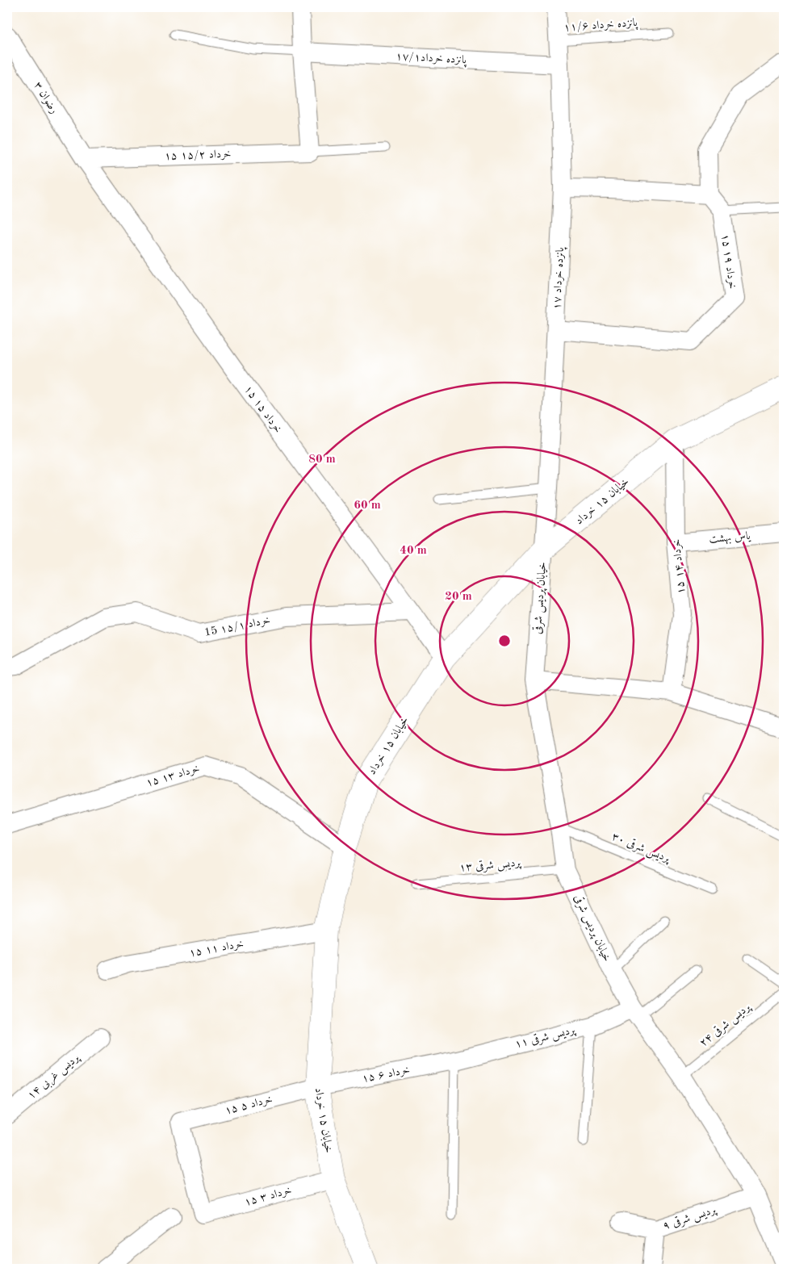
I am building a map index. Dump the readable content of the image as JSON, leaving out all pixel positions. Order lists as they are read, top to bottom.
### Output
{
  "streets": {
    "street": [
      "پانزده خرداد۱۷/۱",
      "رضوان ۳",
      "۱۵ خرداد ۱۵/۲",
      "۱۵ خرداد ۱۹",
      "پانزده خرداد ۱۷",
      "۱۵ خرداد ۱۵",
      "خیابان ۱۵ خرداد",
      "یاس بهشت",
      "۱۵ خرداد ۱۴",
      "خیابان پردیس شرقی",
      "15 خرداد ۱۵/۱",
      "۱۵ خرداد ۱۳",
      "۱۵ خرداد ۱۱",
      "پردیس شرقی ۱۱",
      "۱۵ خرداد ۶",
      "پردیس غربی ۱۴",
      "۱۵ خرداد ۵",
      "۱۵ خرداد ۳",
      "پردیس شرقی ۹"
    ],
    "lane": [
      "پانزده خرداد ۱۱/۶",
      "پردیس شرقی ۳۰",
      "پردیس شرقی ۱۳",
      "پردیس شرقی ۲۴"
    ]
  },
  "crossings": [
    ["پانزده خرداد ۱۱/۶", "پانزده خرداد ۱۷"],
    ["پانزده خرداد۱۷/۱", "پانزده خرداد ۱۷"],
    ["رضوان ۳", "۱۵ خرداد ۱۵/۲"],
    ["رضوان ۳", "۱۵ خرداد ۱۵"],
    ["۱۵ خرداد ۱۵/۲", "۱۵ خرداد ۱۵"],
    ["۱۵ خرداد ۱۹", "پانزده خرداد ۱۷"],
    ["پانزده خرداد ۱۷", "خیابان ۱۵ خرداد"],
    ["پانزده خرداد ۱۷", "خیابان پردیس شرقی"],
    ["۱۵ خرداد ۱۵", "خیابان ۱۵ خرداد"],
    ["۱۵ خرداد ۱۵", "15 خرداد ۱۵/۱"],
    ["خیابان ۱۵ خرداد", "۱۵ خرداد ۱۴"],
    ["خیابان ۱۵ خرداد", "خیابان پردیس شرقی"],
    ["خیابان ۱۵ خرداد", "۱۵ خرداد ۱۳"],
    ["خیابان ۱۵ خرداد", "۱۵ خرداد ۱۱"],
    ["خیابان ۱۵ خرداد", "۱۵ خرداد ۶"],
    ["خیابان ۱۵ خرداد", "۱۵ خرداد ۵"],
    ["خیابان ۱۵ خرداد", "۱۵ خرداد ۳"],
    ["یاس بهشت", "۱۵ خرداد ۱۴"],
    ["خیابان پردیس شرقی", "پردیس شرقی ۳۰"],
    ["خیابان پردیس شرقی", "پردیس شرقی ۱۳"],
    ["خیابان پردیس شرقی", "پردیس شرقی ۲۴"],
    ["خیابان پردیس شرقی", "پردیس شرقی ۱۱"],
    ["خیابان پردیس شرقی", "پردیس شرقی ۹"],
    ["پردیس شرقی ۱۱", "۱۵ خرداد ۶"],
    ["۱۵ خرداد ۶", "۱۵ خرداد ۵"],
    ["۱۵ خرداد ۵", "۱۵ خرداد ۳"]
  ],
  "rings": [
    "80 m",
    "60 m",
    "40 m",
    "20 m"
  ]
}
